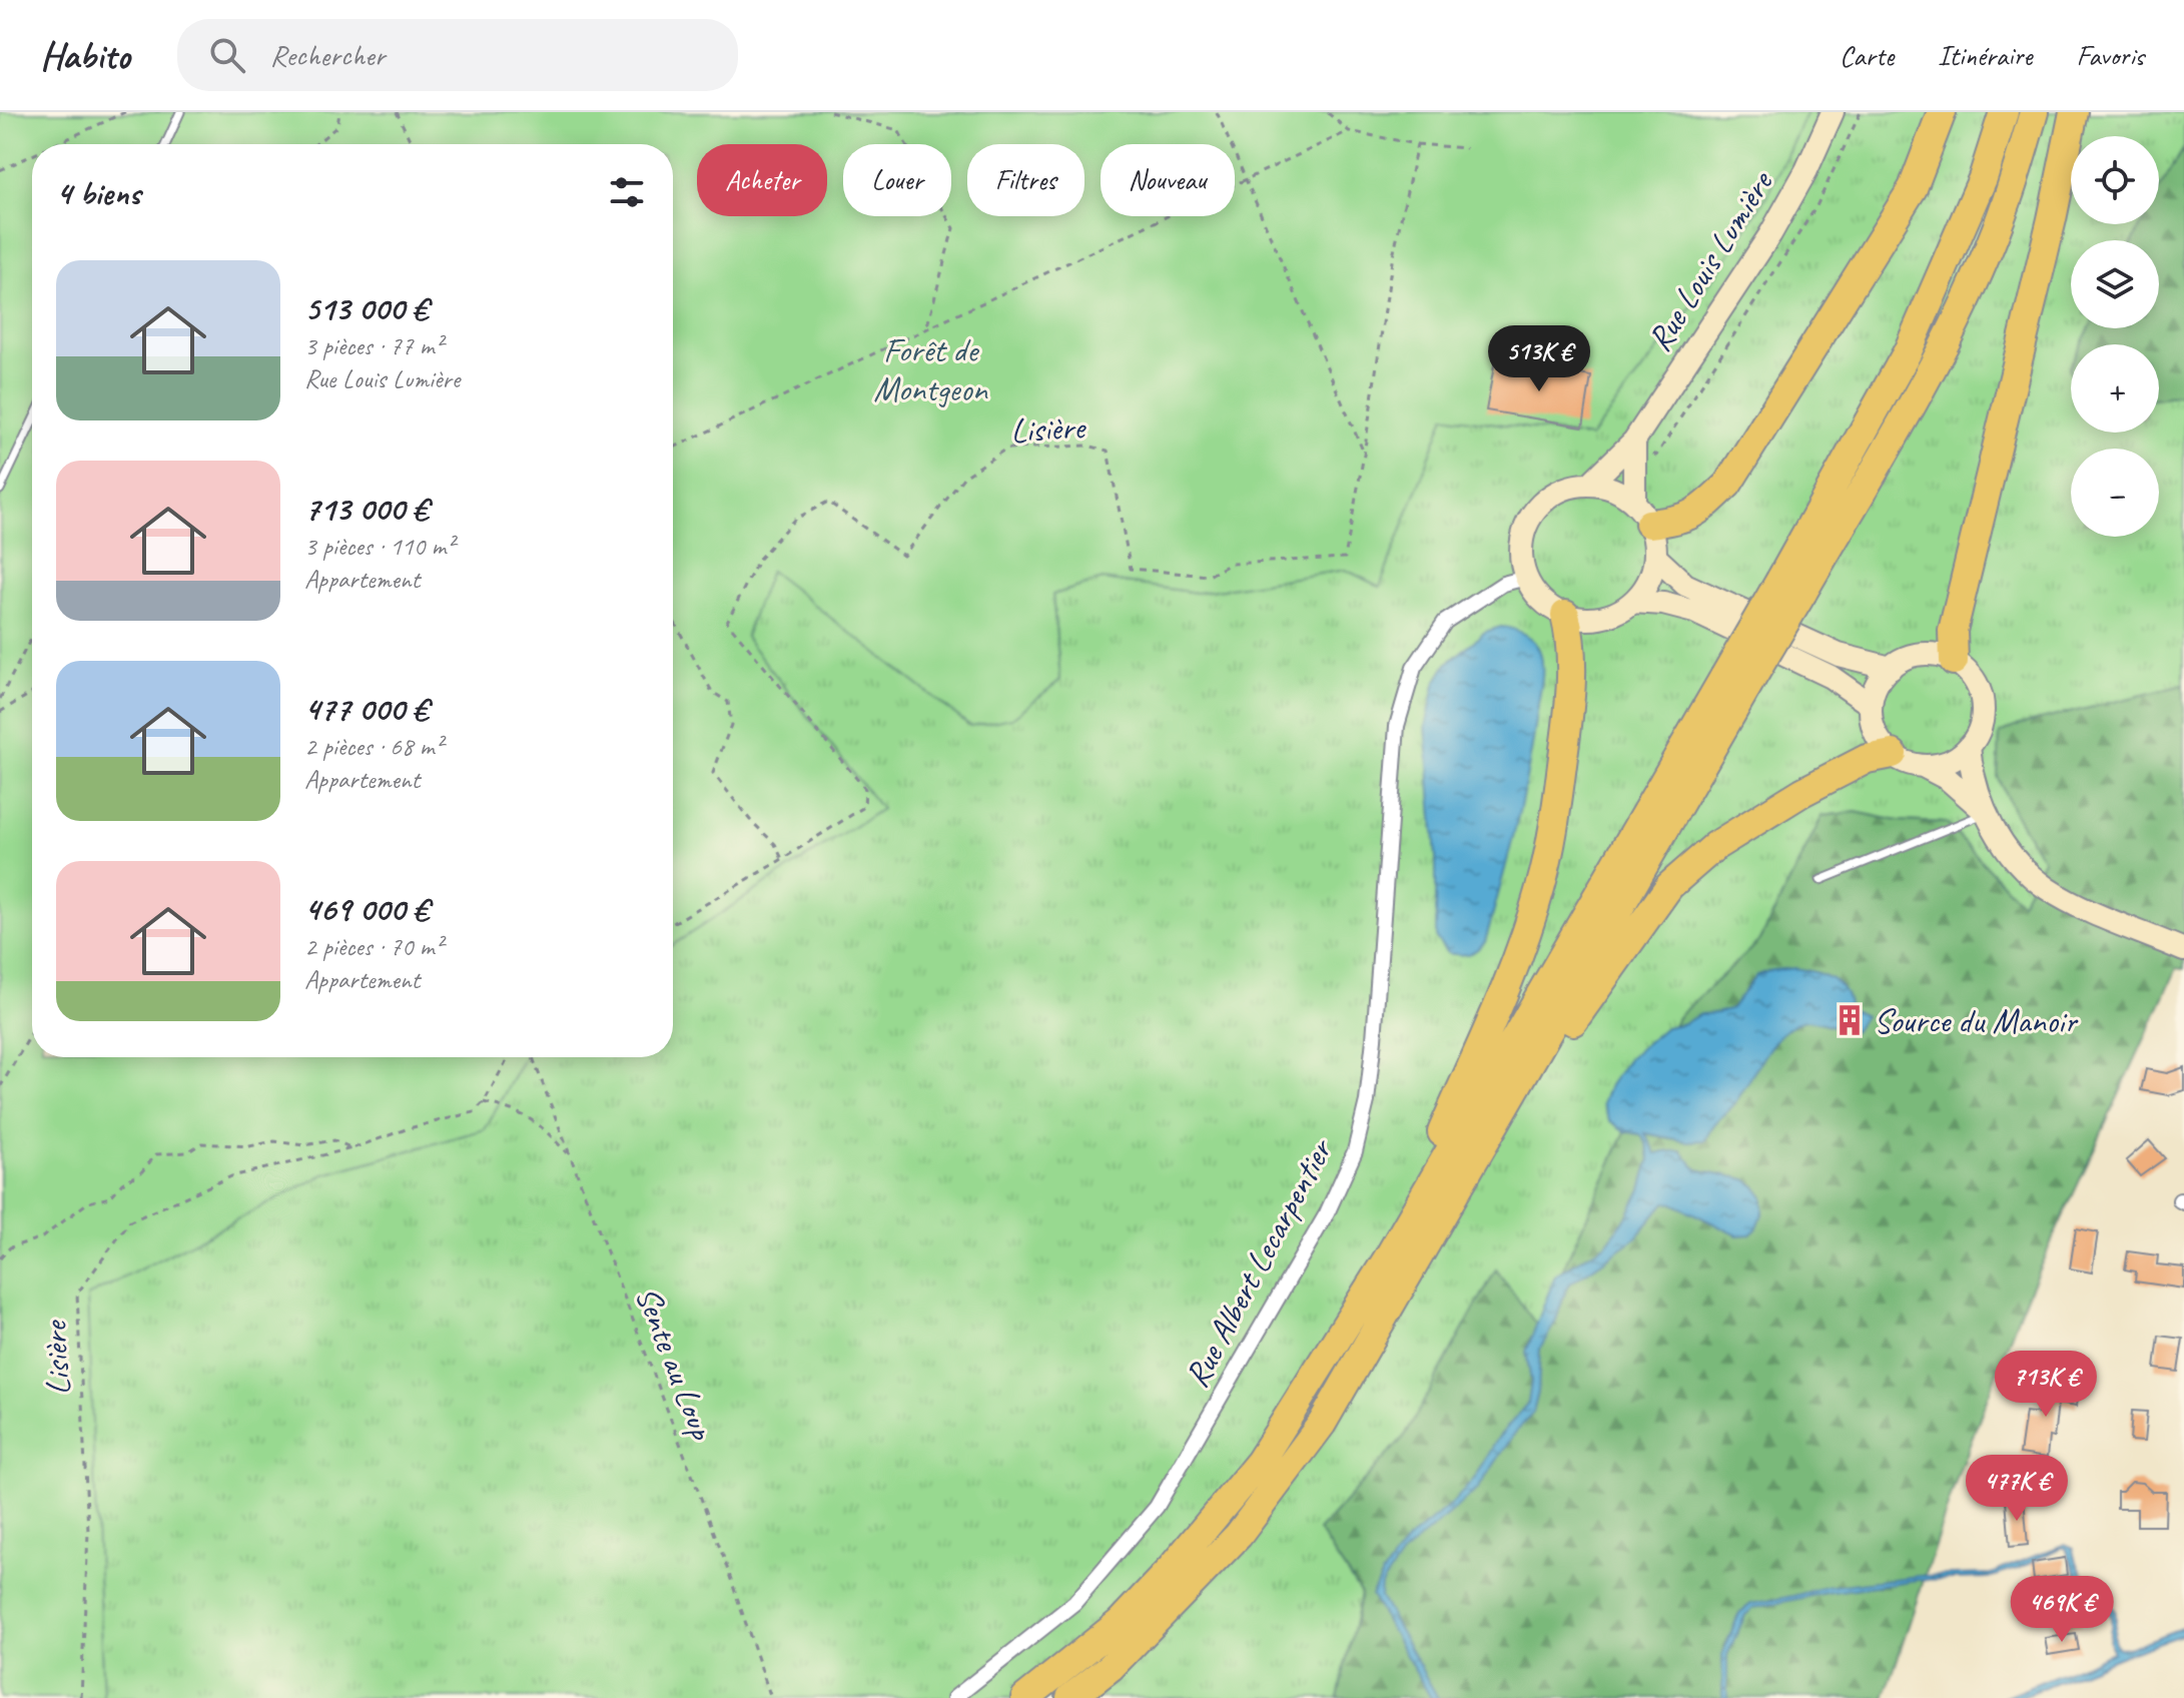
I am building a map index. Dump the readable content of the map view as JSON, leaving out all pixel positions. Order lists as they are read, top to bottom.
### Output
{
  "streets": {
    "main road": ["Rue Louis Lumière"],
    "street": ["Rue Albert Lecarpentier"],
    "path": ["Lisière", "Sente au Loup"]
  },
  "crossings": [
    ["Rue Louis Lumière", "Rue Albert Lecarpentier"]
  ],
  "parks": ["Forêt de Montgeon"],
  "places": {
    "building": ["Source du Manoir"]
  },
  "page": {
    "header": "Habito",
    "search": "Rechercher",
    "nav": ["Carte", "Itinéraire", "Favoris"],
    "map_buttons": ["+", "−"],
    "chip": [
      "Acheter",
      "Louer",
      "Filtres",
      "Nouveau"
    ],
    "heading": "4 biens",
    "list": [
      {
        "name": "513 000 €",
        "note": "3 pièces · 77 m² · Rue Louis Lumière"
      },
      {
        "name": "713 000 €",
        "note": "3 pièces · 110 m² · Appartement"
      },
      {
        "name": "477 000 €",
        "note": "2 pièces · 68 m² · Appartement"
      },
      {
        "name": "469 000 €",
        "note": "2 pièces · 70 m² · Appartement"
      }
    ],
    "price": [
      "513K €",
      "713K €",
      "477K €",
      "469K €"
    ]
  }
}
